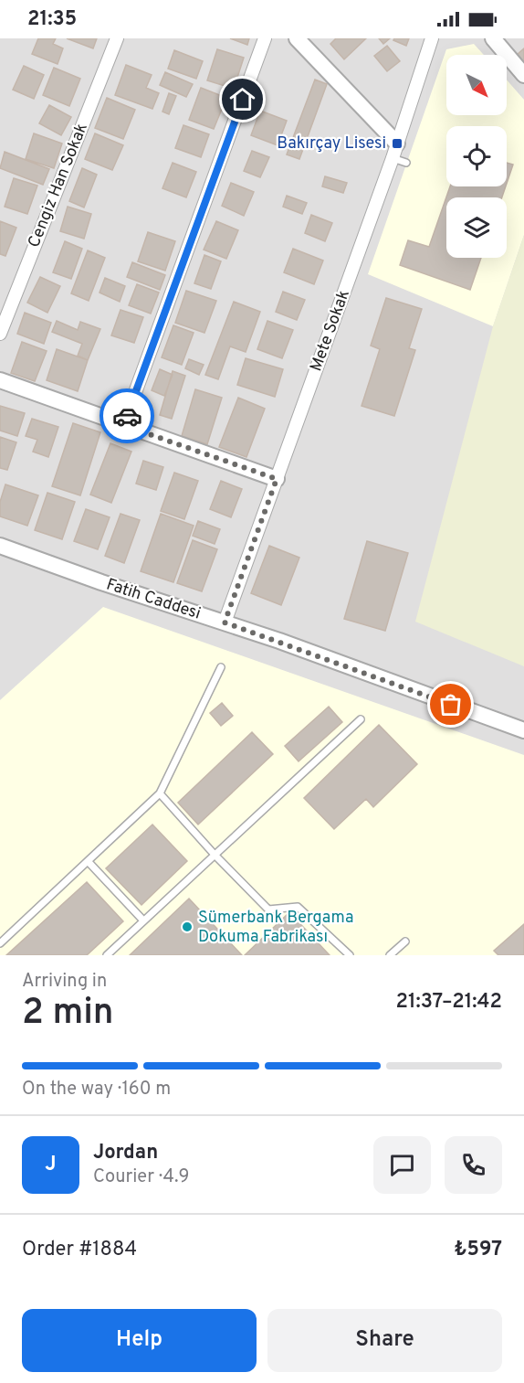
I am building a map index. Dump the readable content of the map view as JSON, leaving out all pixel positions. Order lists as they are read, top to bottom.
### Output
{
  "streets": {
    "street": ["Cengiz Han Sokak", "Mete Sokak", "Fatih Caddesi"]
  },
  "crossings": [
    ["Mete Sokak", "Fatih Caddesi"]
  ],
  "places": {
    "transit": ["Bakırçay Lisesi"],
    "other": ["Sümerbank Bergama Dokuma Fabrikası"]
  },
  "north": "bottom right",
  "page": {
    "status": "21:35",
    "heading": ["2 min", "Arriving in", "21:37–21:42"],
    "panel": [
      "Jordan",
      "Courier · 4.9",
      "Order #1884",
      "₺597"
    ],
    "bar": "On the way · 160 m",
    "round": "J",
    "buttons": ["Help", "Share"]
  }
}
